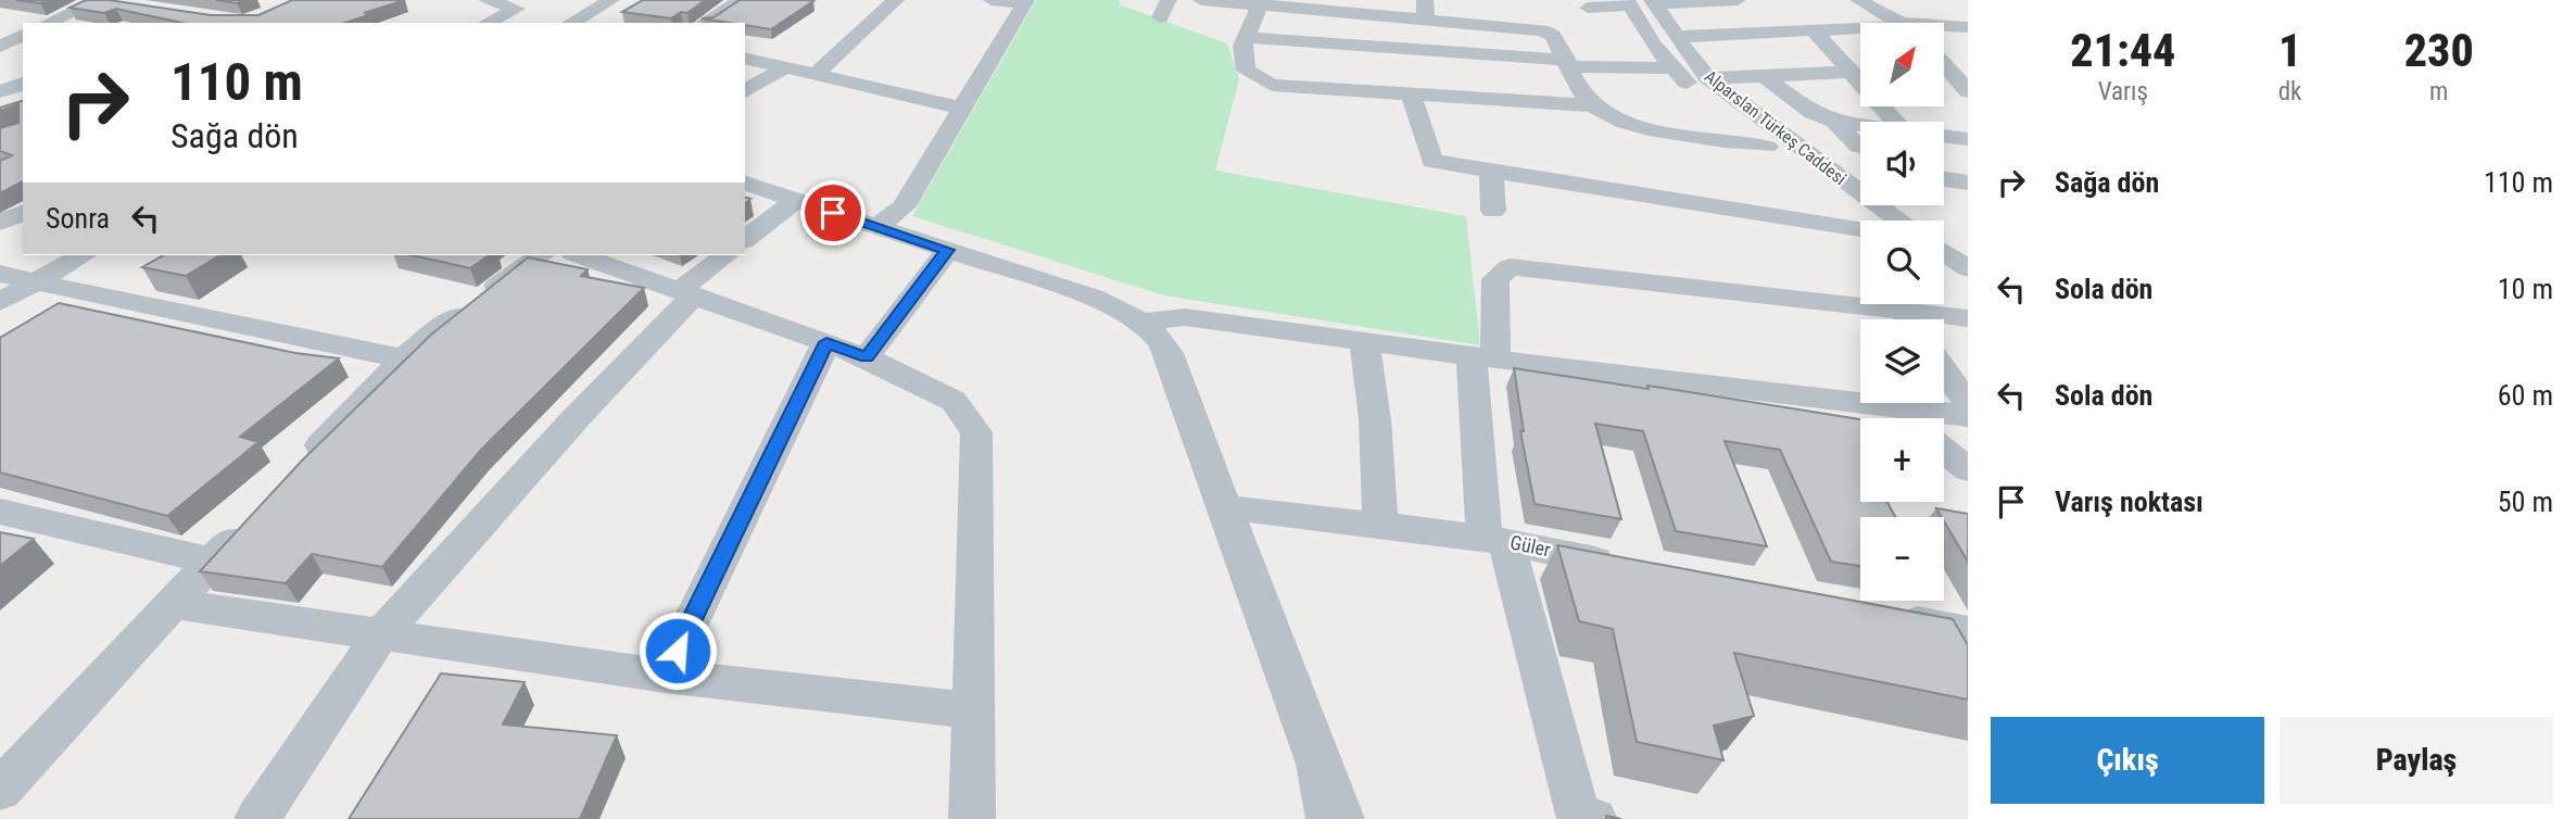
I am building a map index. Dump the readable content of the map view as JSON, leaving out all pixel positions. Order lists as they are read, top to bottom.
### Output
{
  "streets": {
    "street": ["Alparslan Türkeş Caddesi", "Güler"]
  },
  "north": "top right",
  "page": {
    "eta": [
      "21:44",
      "Varış",
      "1",
      "dk",
      "230",
      "m"
    ],
    "map_buttons": ["+", "−"],
    "turn": ["110 m", "Sağa dön"],
    "list": [
      {
        "name": "Sağa dön",
        "value": "110 m"
      },
      {
        "name": "Sola dön",
        "value": "10 m"
      },
      {
        "name": "Sola dön",
        "value": "60 m"
      },
      {
        "name": "Varış noktası",
        "value": "50 m"
      }
    ],
    "then": "Sonra",
    "buttons": ["Çıkış", "Paylaş"]
  }
}
